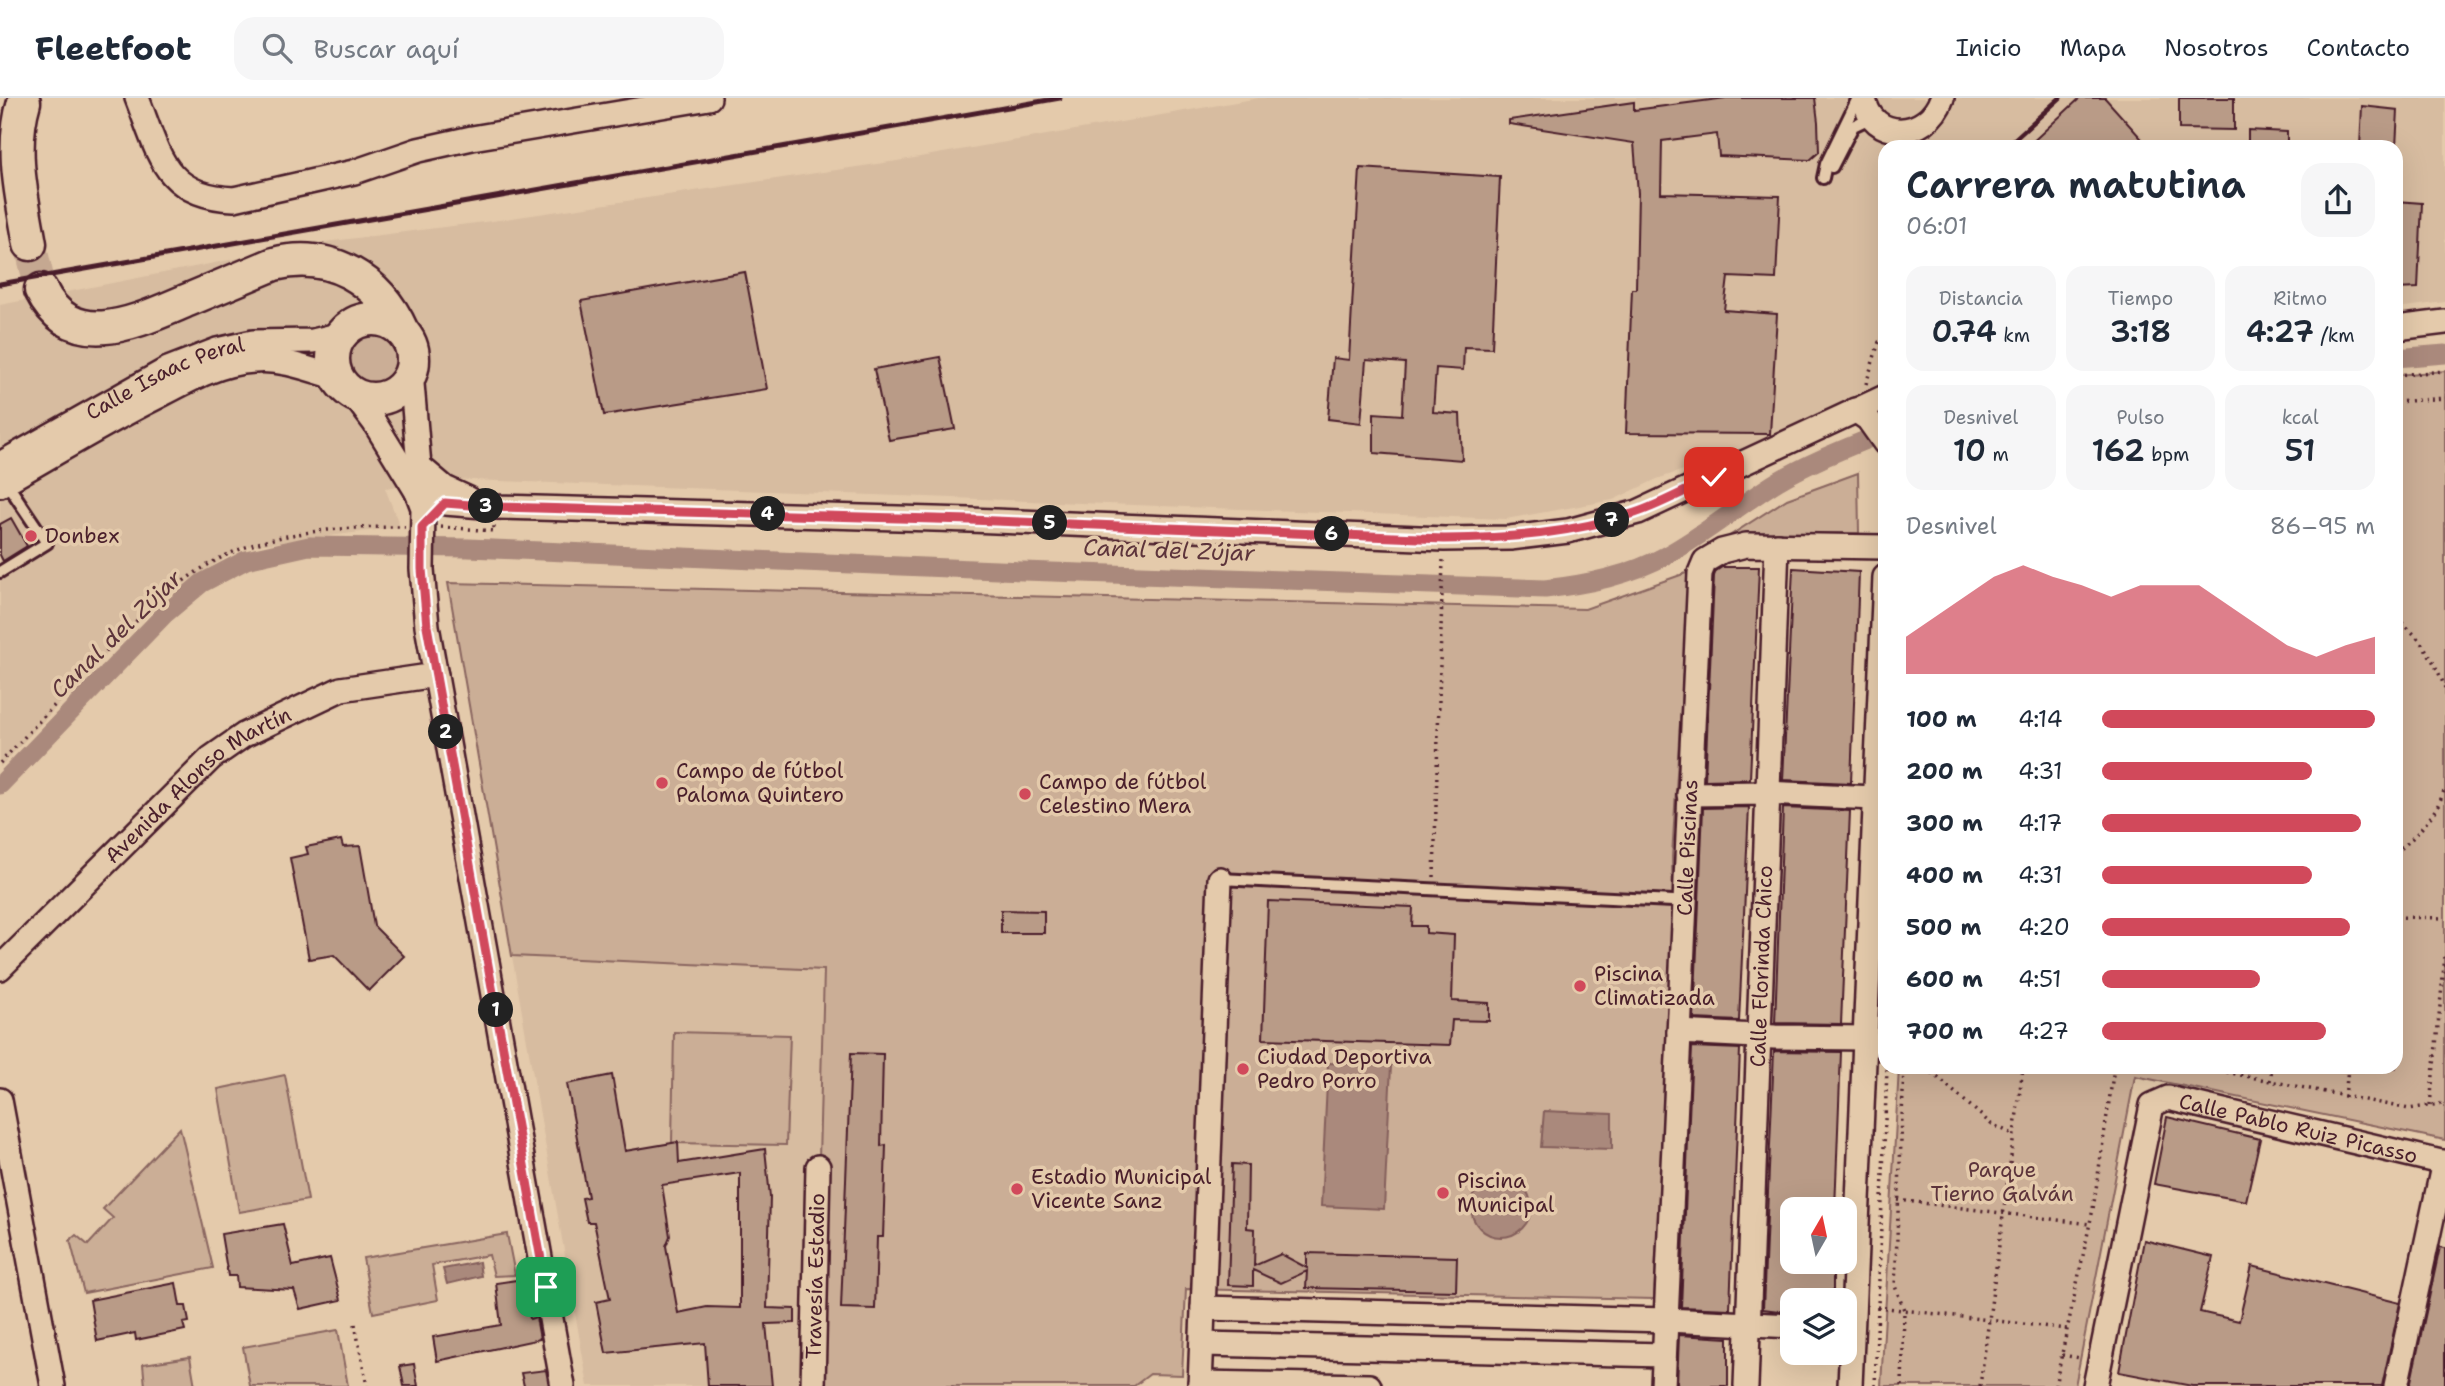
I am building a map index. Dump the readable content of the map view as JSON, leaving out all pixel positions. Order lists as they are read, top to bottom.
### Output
{
  "streets": {
    "street": [
      "Calle Isaac Peral",
      "Avenida Alonso Martín",
      "Calle Piscinas",
      "Calle Florinda Chico",
      "Calle Pablo Ruiz Picasso",
      "Travesía Estadio"
    ]
  },
  "crossings": [
    ["Calle Piscinas", "Calle Florinda Chico"]
  ],
  "water": ["Canal del Zújar"],
  "parks": ["Parque Tierno Galván"],
  "places": [
    "Donbex",
    "Campo de fútbol Paloma Quintero",
    "Campo de fútbol Celestino Mera",
    "Piscina Climatizada",
    "Ciudad Deportiva Pedro Porro",
    "Estadio Municipal Vicente Sanz",
    "Piscina Municipal"
  ],
  "north": "top",
  "page": {
    "header": "Fleetfoot",
    "search": "Buscar aquí",
    "nav": [
      "Inicio",
      "Mapa",
      "Nosotros",
      "Contacto"
    ],
    "heading": ["Carrera matutina", "06:01"],
    "stats": [
      ["Distancia", "0.74 km"],
      ["Tiempo", "3:18"],
      ["Ritmo", "4:27 /km"],
      ["Desnivel", "10 m"],
      ["Pulso", "162 bpm"],
      ["kcal", "51"]
    ],
    "pins": [
      "3",
      "4",
      "7",
      "5",
      "6",
      "2",
      "1"
    ],
    "chart": ["Desnivel", "86–95 m"],
    "list": [
      {
        "name": "100 m",
        "note": "4:14"
      },
      {
        "name": "200 m",
        "note": "4:31"
      },
      {
        "name": "300 m",
        "note": "4:17"
      },
      {
        "name": "400 m",
        "note": "4:31"
      },
      {
        "name": "500 m",
        "note": "4:20"
      },
      {
        "name": "600 m",
        "note": "4:51"
      },
      {
        "name": "700 m",
        "note": "4:27"
      }
    ]
  }
}
